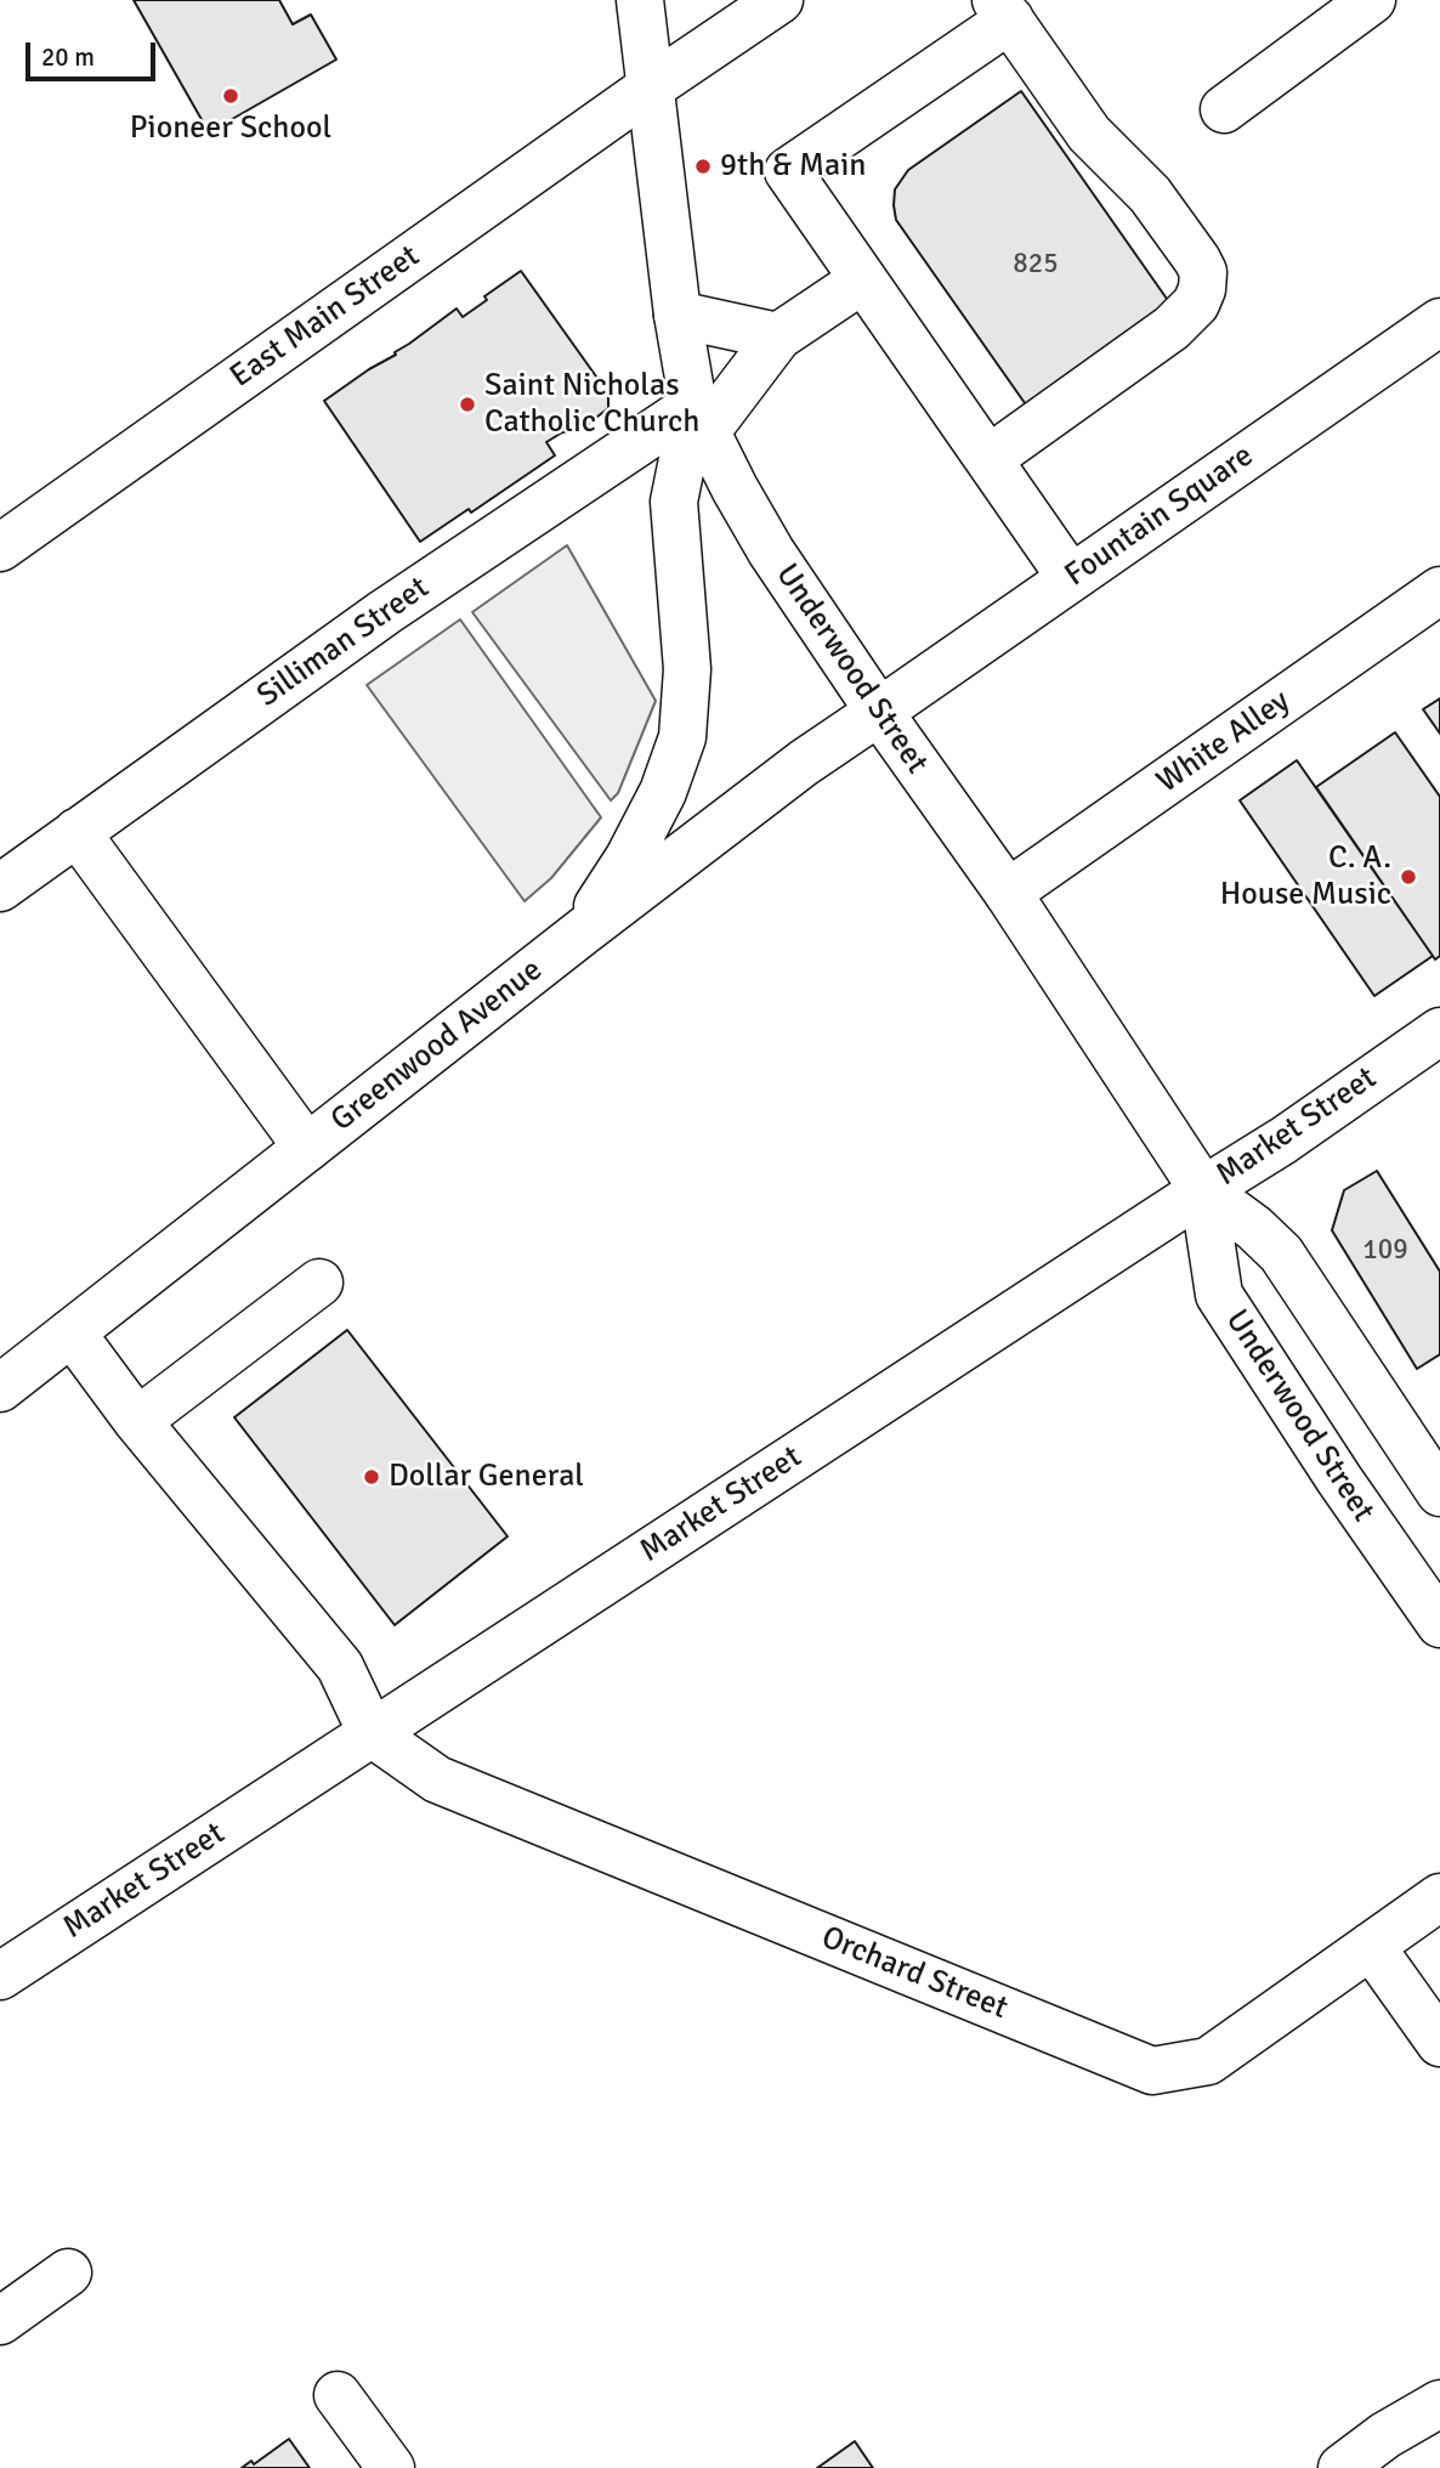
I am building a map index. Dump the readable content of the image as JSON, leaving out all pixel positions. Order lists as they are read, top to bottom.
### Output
{
  "streets": {
    "main road": [
      "East Main Street",
      "Fountain Square",
      "Silliman Street",
      "Underwood Street",
      "White Alley",
      "Greenwood Avenue",
      "Market Street",
      "Orchard Street"
    ]
  },
  "crossings": [
    ["East Main Street", "Underwood Street"],
    ["Fountain Square", "Underwood Street"],
    ["Fountain Square", "Greenwood Avenue"],
    ["Silliman Street", "Underwood Street"],
    ["Underwood Street", "White Alley"],
    ["Underwood Street", "Greenwood Avenue"],
    ["Underwood Street", "Market Street"],
    ["Market Street", "Orchard Street"]
  ],
  "places": [
    "Pioneer School",
    "9th & Main",
    "Saint Nicholas Catholic Church",
    "C. A. House Music",
    "Dollar General"
  ],
  "house_numbers": ["825", "109"],
  "scale_bar": "20 m"
}
